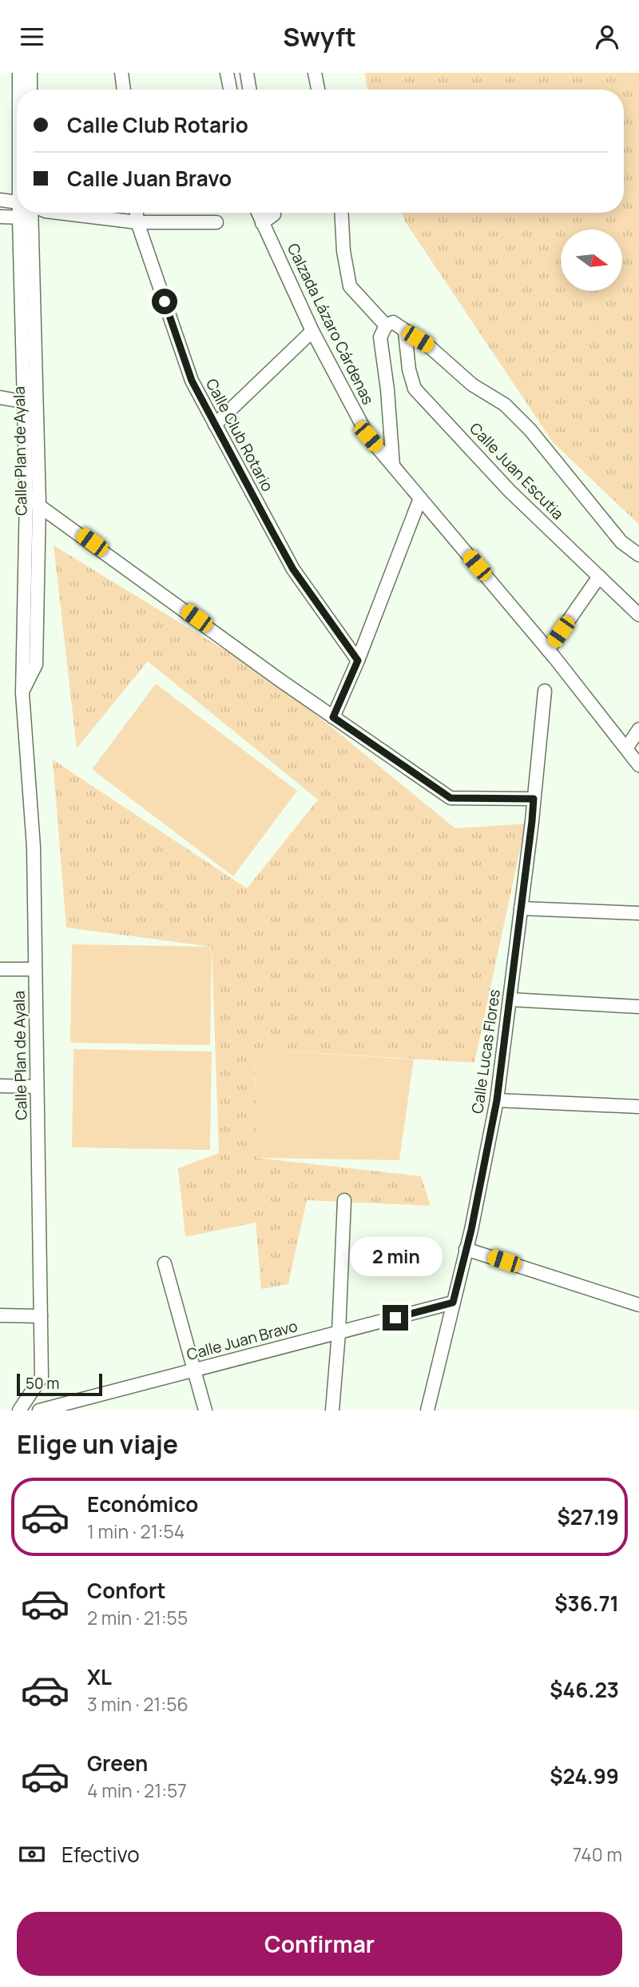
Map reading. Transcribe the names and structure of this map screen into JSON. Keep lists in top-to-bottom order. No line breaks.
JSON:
{"streets":{"street":["Calzada Lázaro Cárdenas","Calle Club Rotario","Calle Plan de Ayala","Calle Juan Escutia","Calle Lucas Flores","Calle Juan Bravo"]},"crossings":[["Calle Lucas Flores","Calle Juan Bravo"]],"scale_bar":"50 m","north":"right","page":{"header":"Swyft","banner":["Calle Club Rotario","Calle Juan Bravo"],"bubble":"2 min","scale":"50 m","heading":"Elige un viaje","list":[{"name":"Económico","note":"1 min · 21:54","value":"$27.19"},{"name":"Confort","note":"2 min · 21:55","value":"$36.71"},{"name":"XL","note":"3 min · 21:56","value":"$46.23"},{"name":"Green","note":"4 min · 21:57","value":"$24.99"}],"pay":["Efectivo","740 m"],"buttons":"Confirmar"}}
